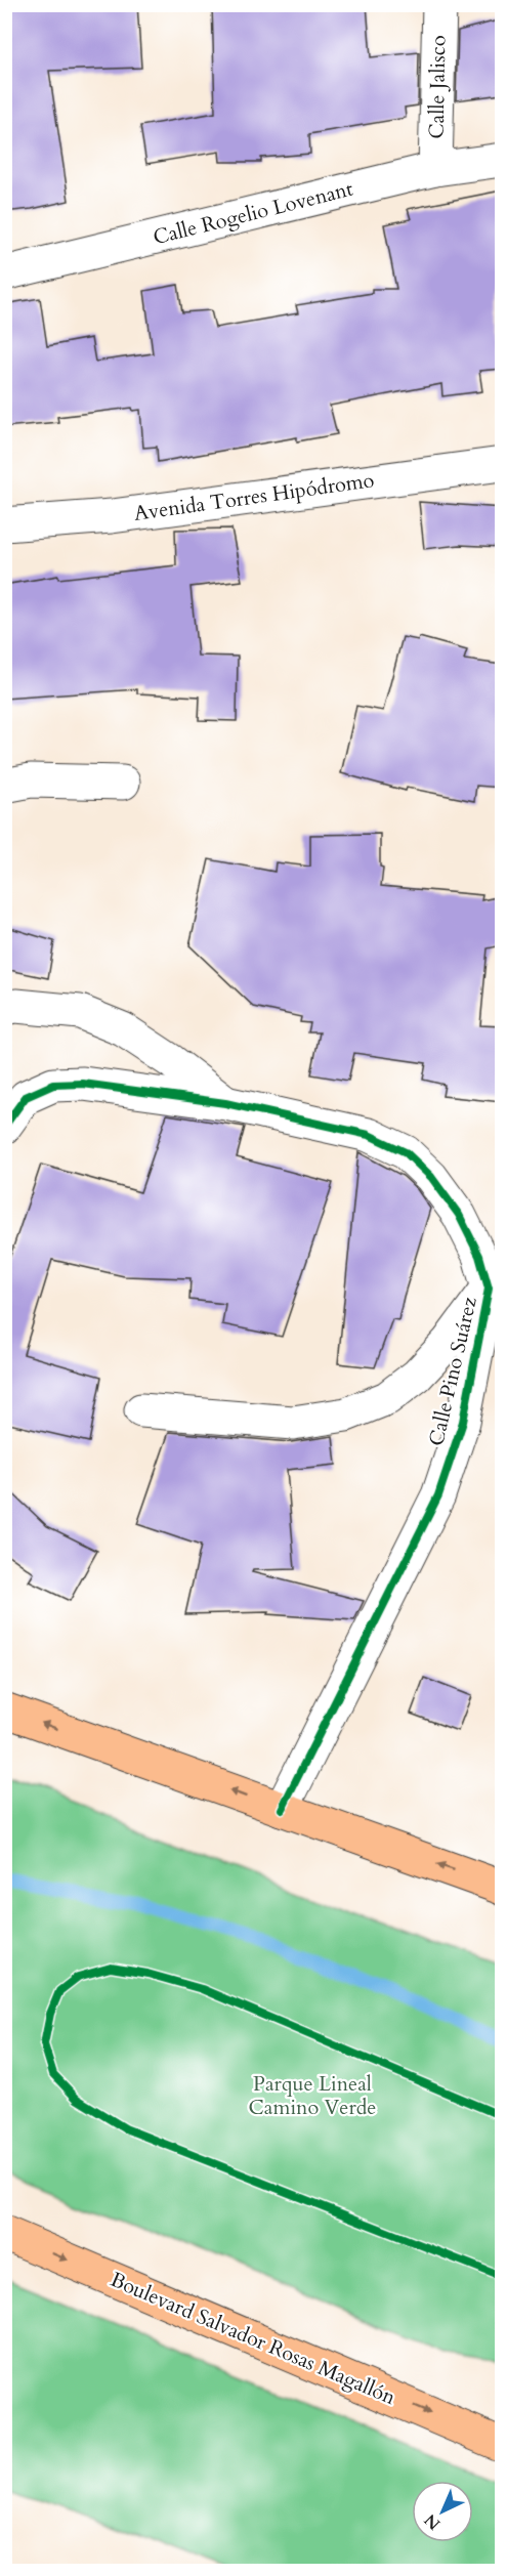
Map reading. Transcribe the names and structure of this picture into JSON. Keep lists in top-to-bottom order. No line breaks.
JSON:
{"streets":{"highway":["Boulevard Salvador Rosas Magallón"],"street":["Calle Jalisco","Calle Rogelio Lovenant","Avenida Torres Hipódromo","Calle Pino Suárez"]},"crossings":[["Calle Jalisco","Calle Rogelio Lovenant"]],"one_way":["Boulevard Salvador Rosas Magallón"],"parks":["Parque Lineal Camino Verde"],"north":"bottom left"}
